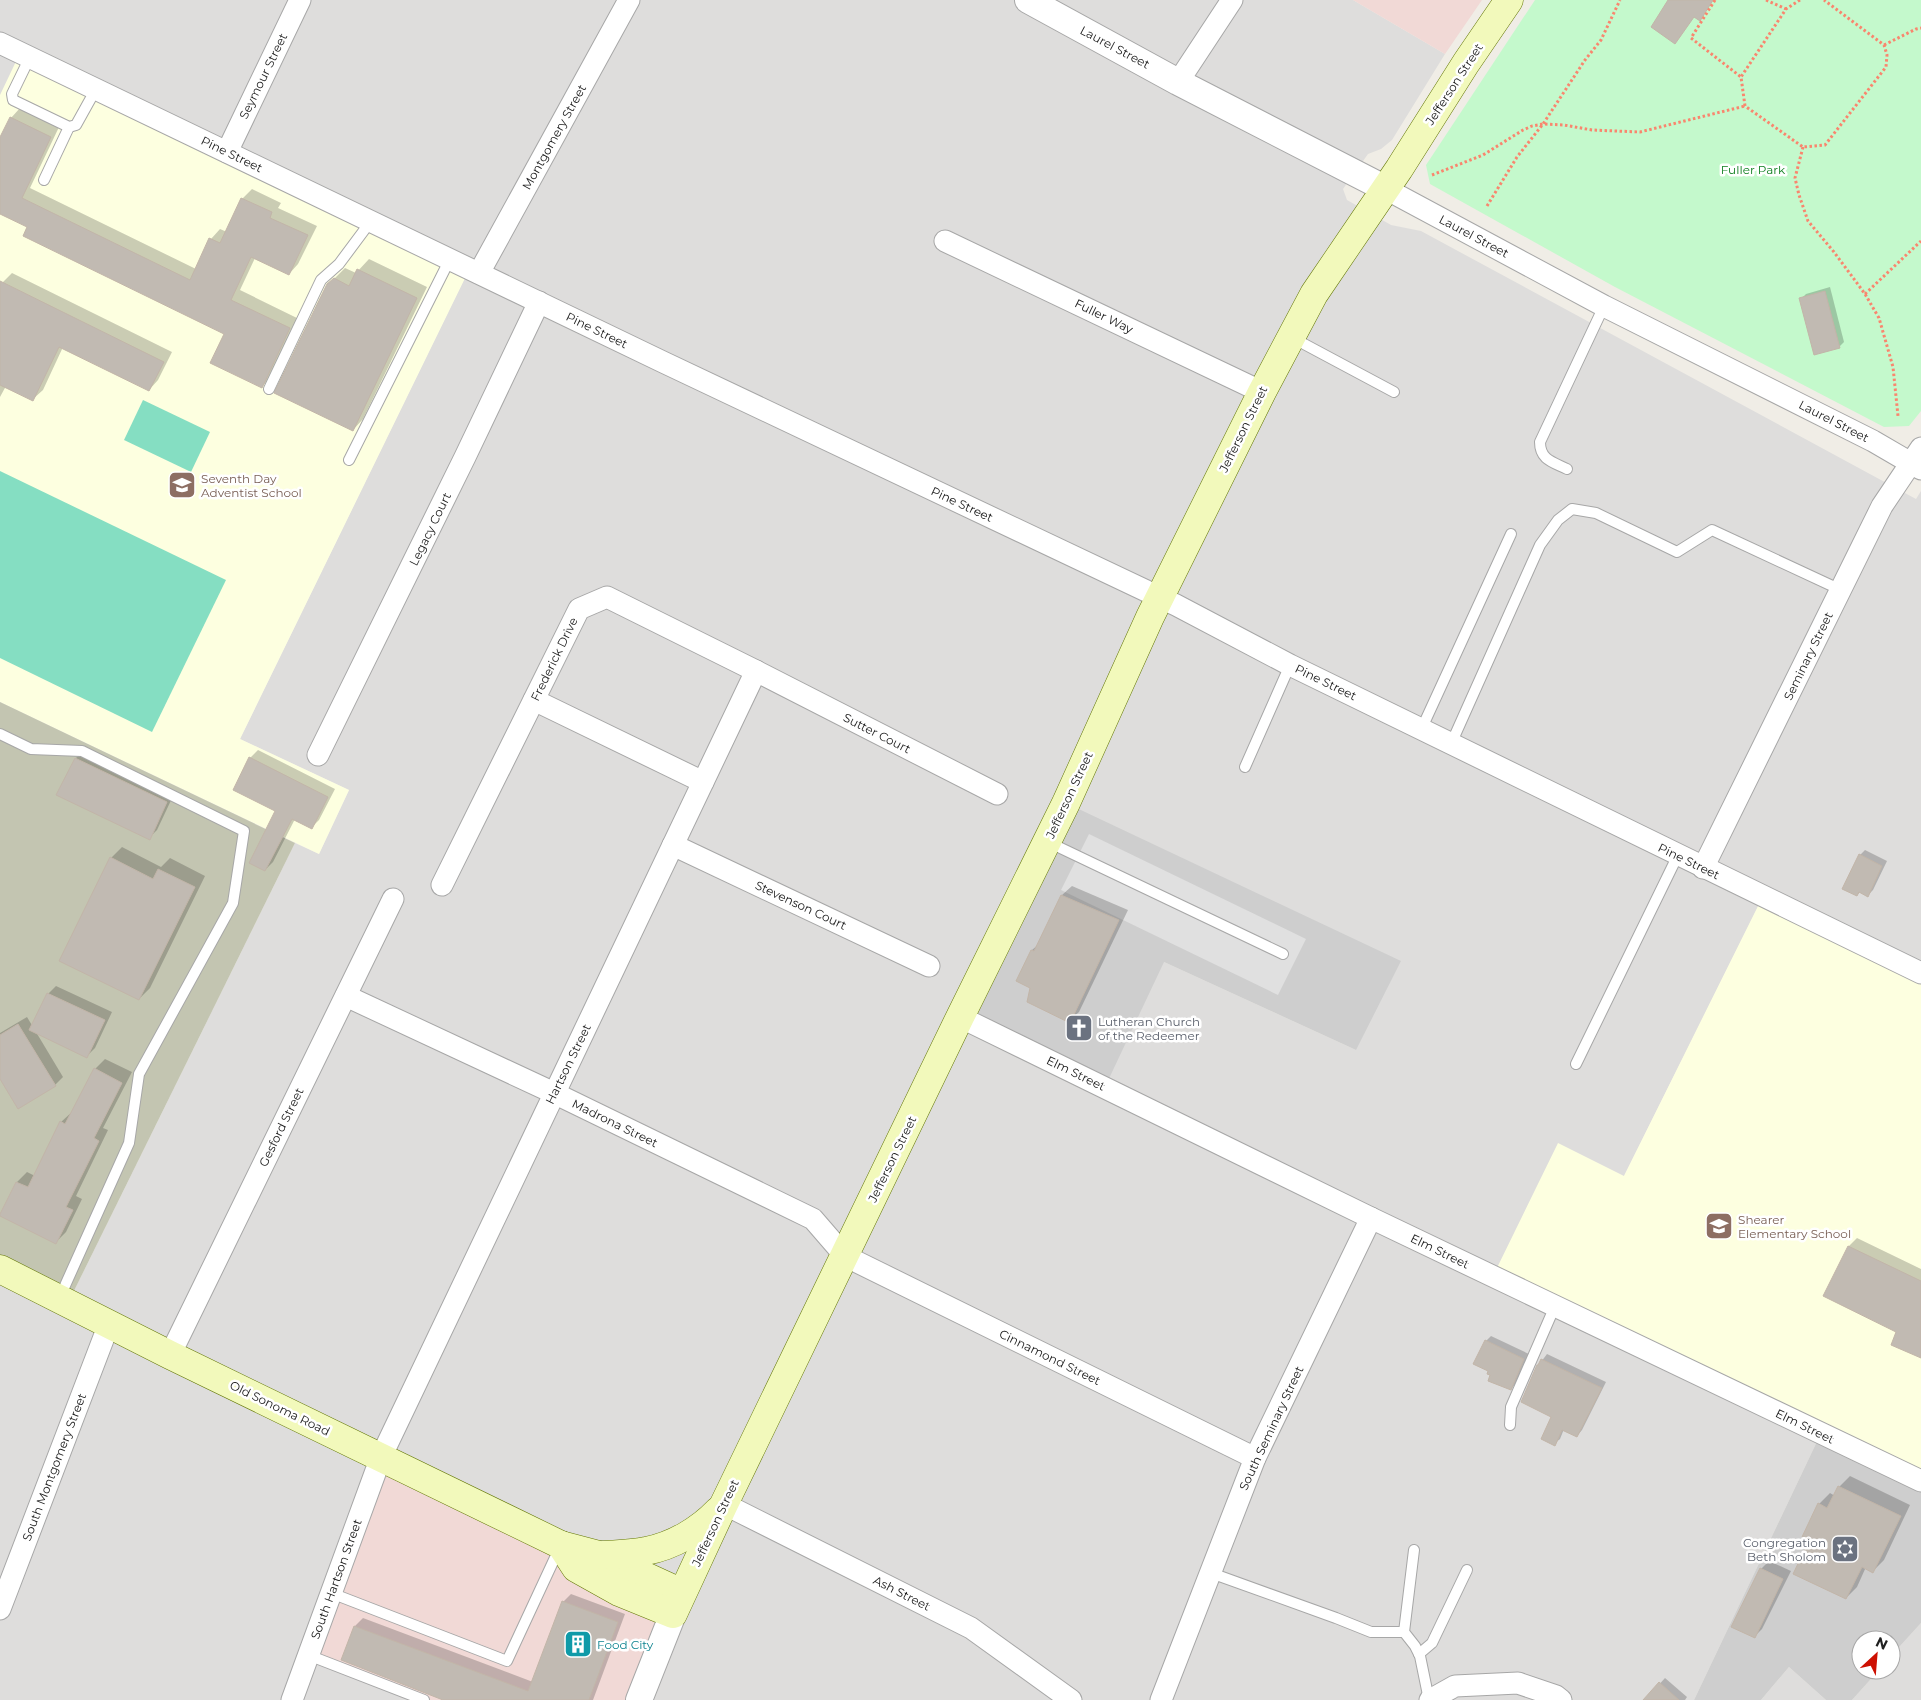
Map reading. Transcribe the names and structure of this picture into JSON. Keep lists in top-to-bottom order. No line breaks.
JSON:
{"streets":{"main road":["Jefferson Street","Old Sonoma Road"],"street":["Laurel Street","Seymour Street","Montgomery Street","Pine Street","Fuller Way","Legacy Court","Seminary Street","Frederick Drive","Sutter Court","Stevenson Court","Hartson Street","Elm Street","Madrona Street","Gesford Street","Cinnamond Street","South Seminary Street","South Montgomery Street","South Hartson Street","Ash Street"]},"crossings":[["Laurel Street","Jefferson Street"],["Laurel Street","Seminary Street"],["Seymour Street","Pine Street"],["Jefferson Street","Pine Street"],["Jefferson Street","Fuller Way"],["Jefferson Street","Elm Street"],["Jefferson Street","Madrona Street"],["Jefferson Street","Cinnamond Street"],["Jefferson Street","Old Sonoma Road"],["Jefferson Street","Ash Street"],["Montgomery Street","Pine Street"],["Pine Street","Legacy Court"],["Pine Street","Seminary Street"],["Frederick Drive","Sutter Court"],["Frederick Drive","Hartson Street"],["Sutter Court","Hartson Street"],["Stevenson Court","Hartson Street"],["Hartson Street","Madrona Street"],["Hartson Street","Old Sonoma Road"],["Hartson Street","South Hartson Street"],["Elm Street","South Seminary Street"],["Madrona Street","Gesford Street"],["Madrona Street","Cinnamond Street"],["Gesford Street","Old Sonoma Road"],["Cinnamond Street","South Seminary Street"],["Old Sonoma Road","South Montgomery Street"],["Old Sonoma Road","South Hartson Street"]],"parks":["Fuller Park"],"places":{"school or university":["Seventh Day Adventist School","Shearer Elementary School"],"church":["Lutheran Church of the Redeemer"],"synagogue":["Congregation Beth Sholom"],"building":["Food City"]},"north":"top right"}
